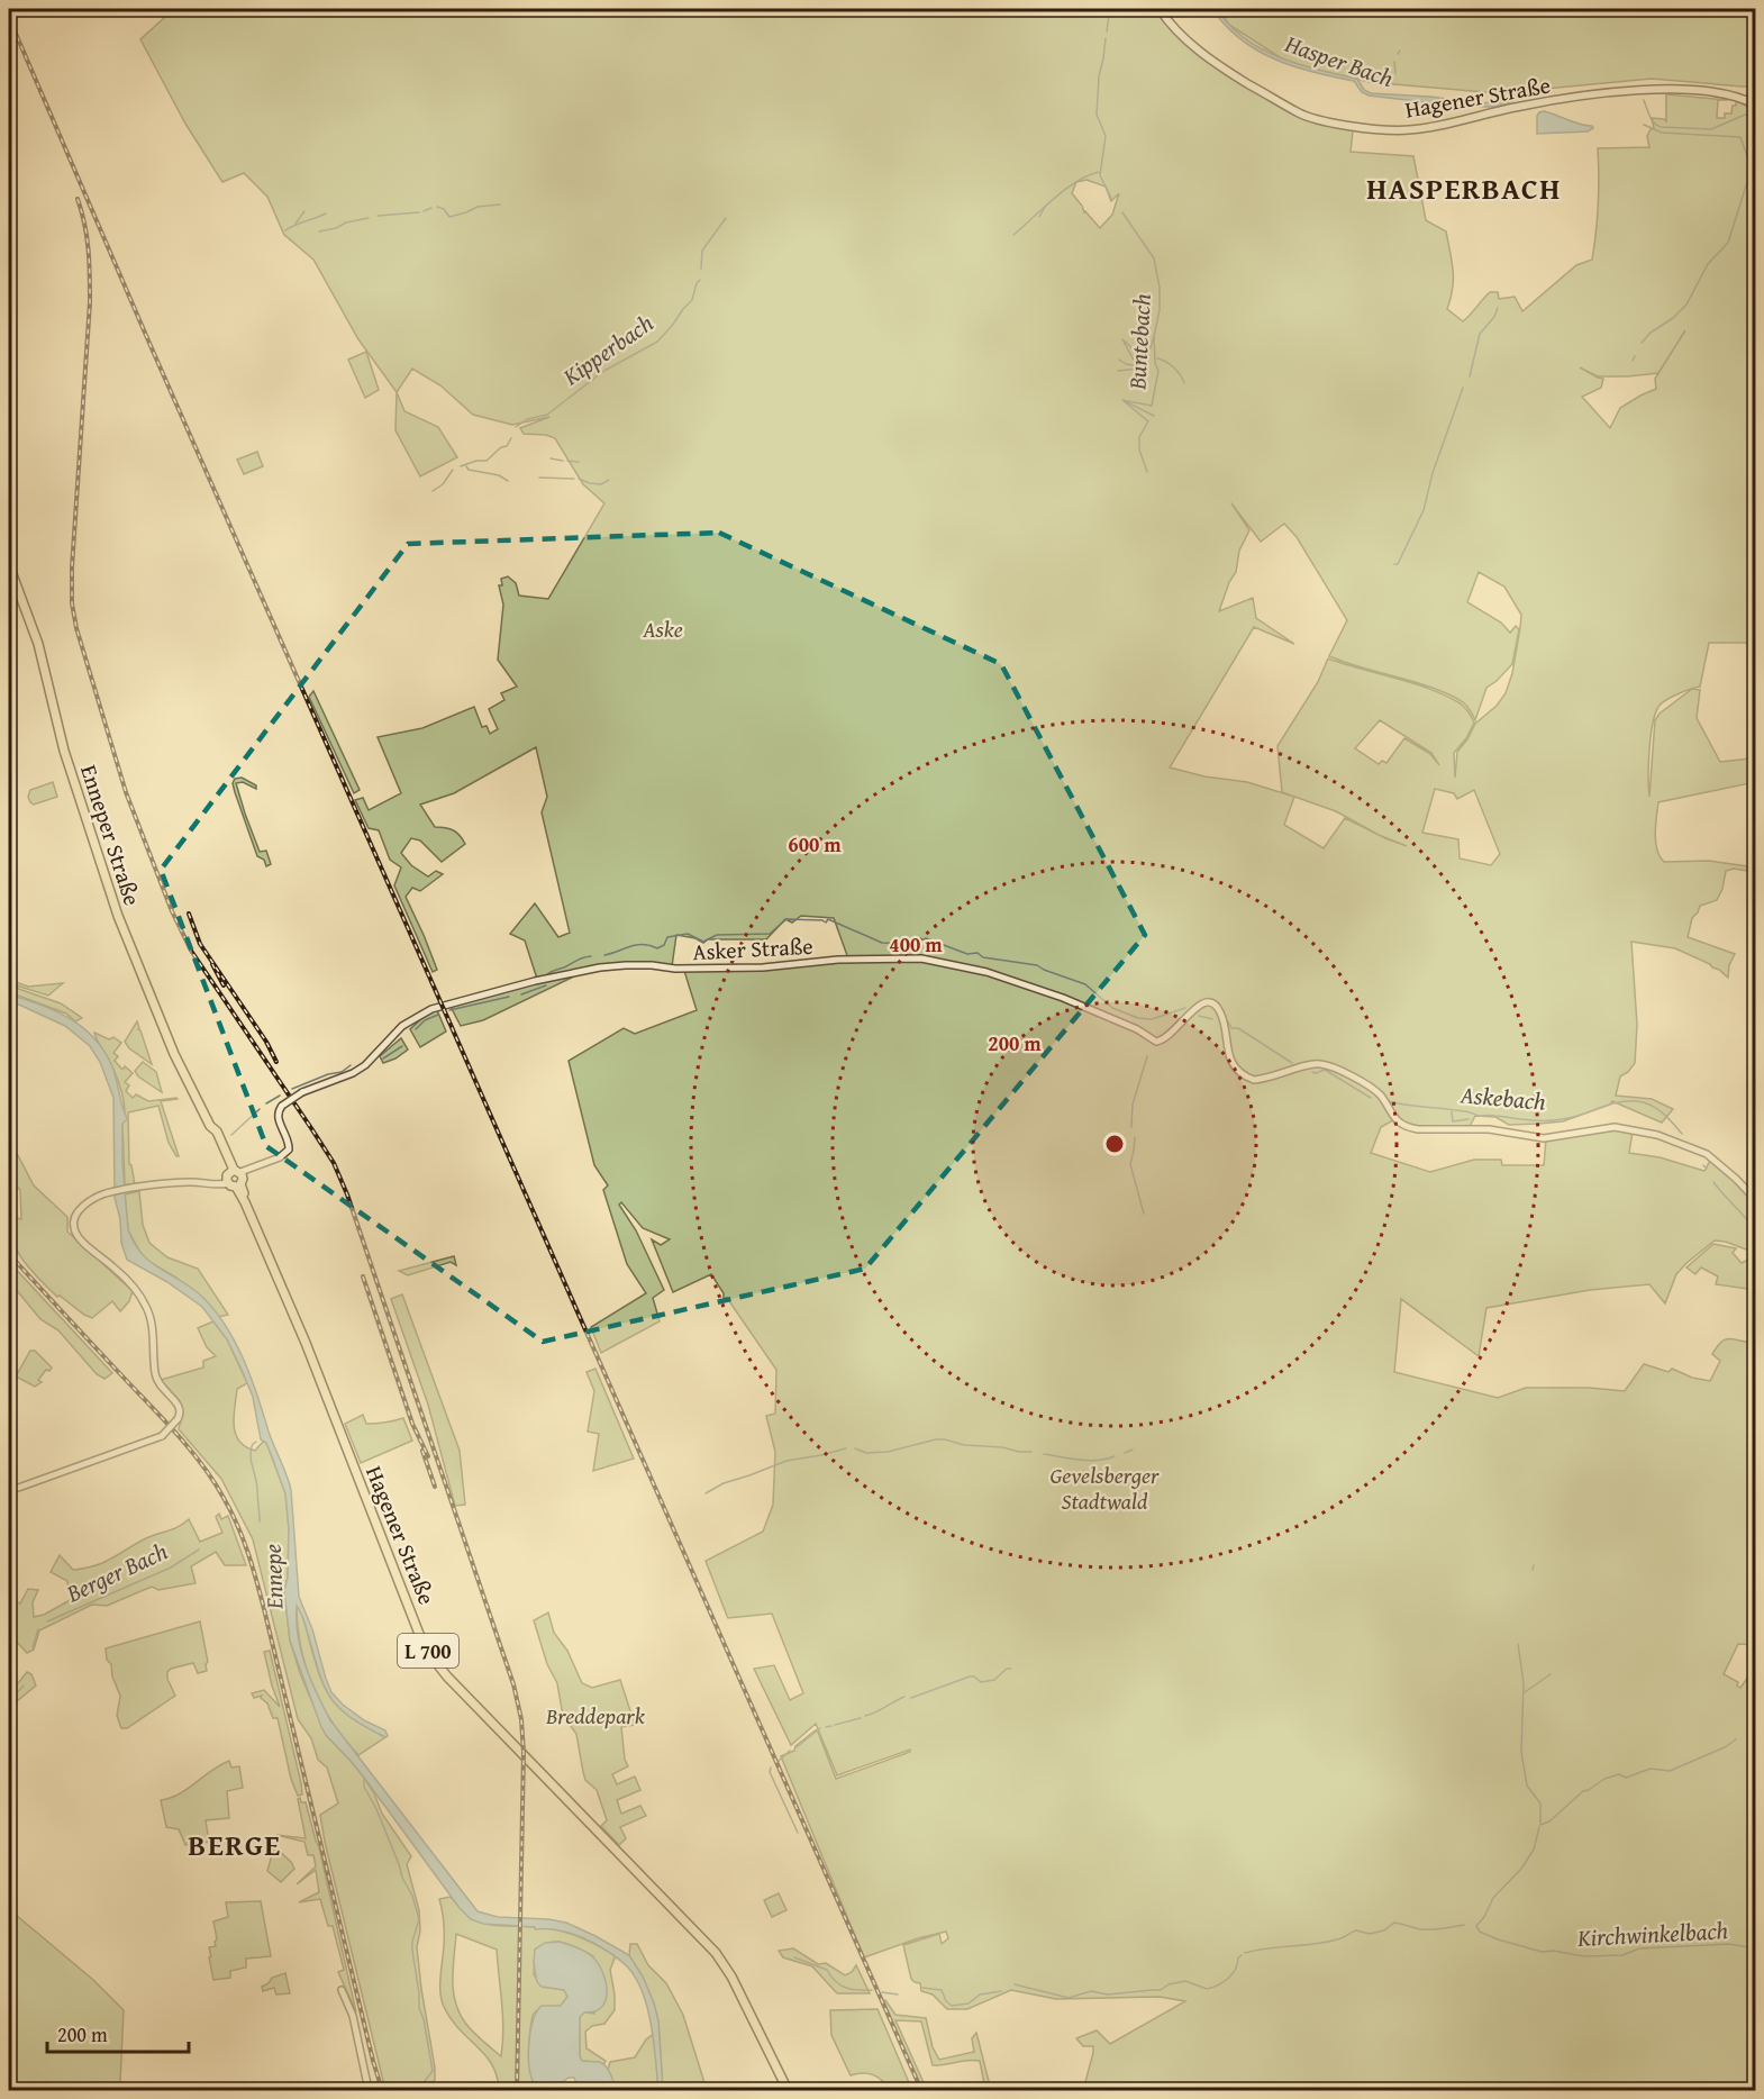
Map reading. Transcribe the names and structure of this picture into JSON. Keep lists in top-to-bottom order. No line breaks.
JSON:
{"streets":{"main road":["Hagener Straße","Enneper Straße","L 700"],"street":["Asker Straße"]},"crossings":[["Hagener Straße","Enneper Straße"],["Hagener Straße","Asker Straße"]],"districts":["HASPERBACH","BERGE"],"water":["Hasper Bach","Buntebach","Kipperbach","Askebach","Berger Bach","Ennepe","Kirchwinkelbach"],"parks":["Aske","Gevelsberger Stadtwald","Breddepark"],"scale_bar":"200 m","rings":["600 m","400 m","200 m"]}
